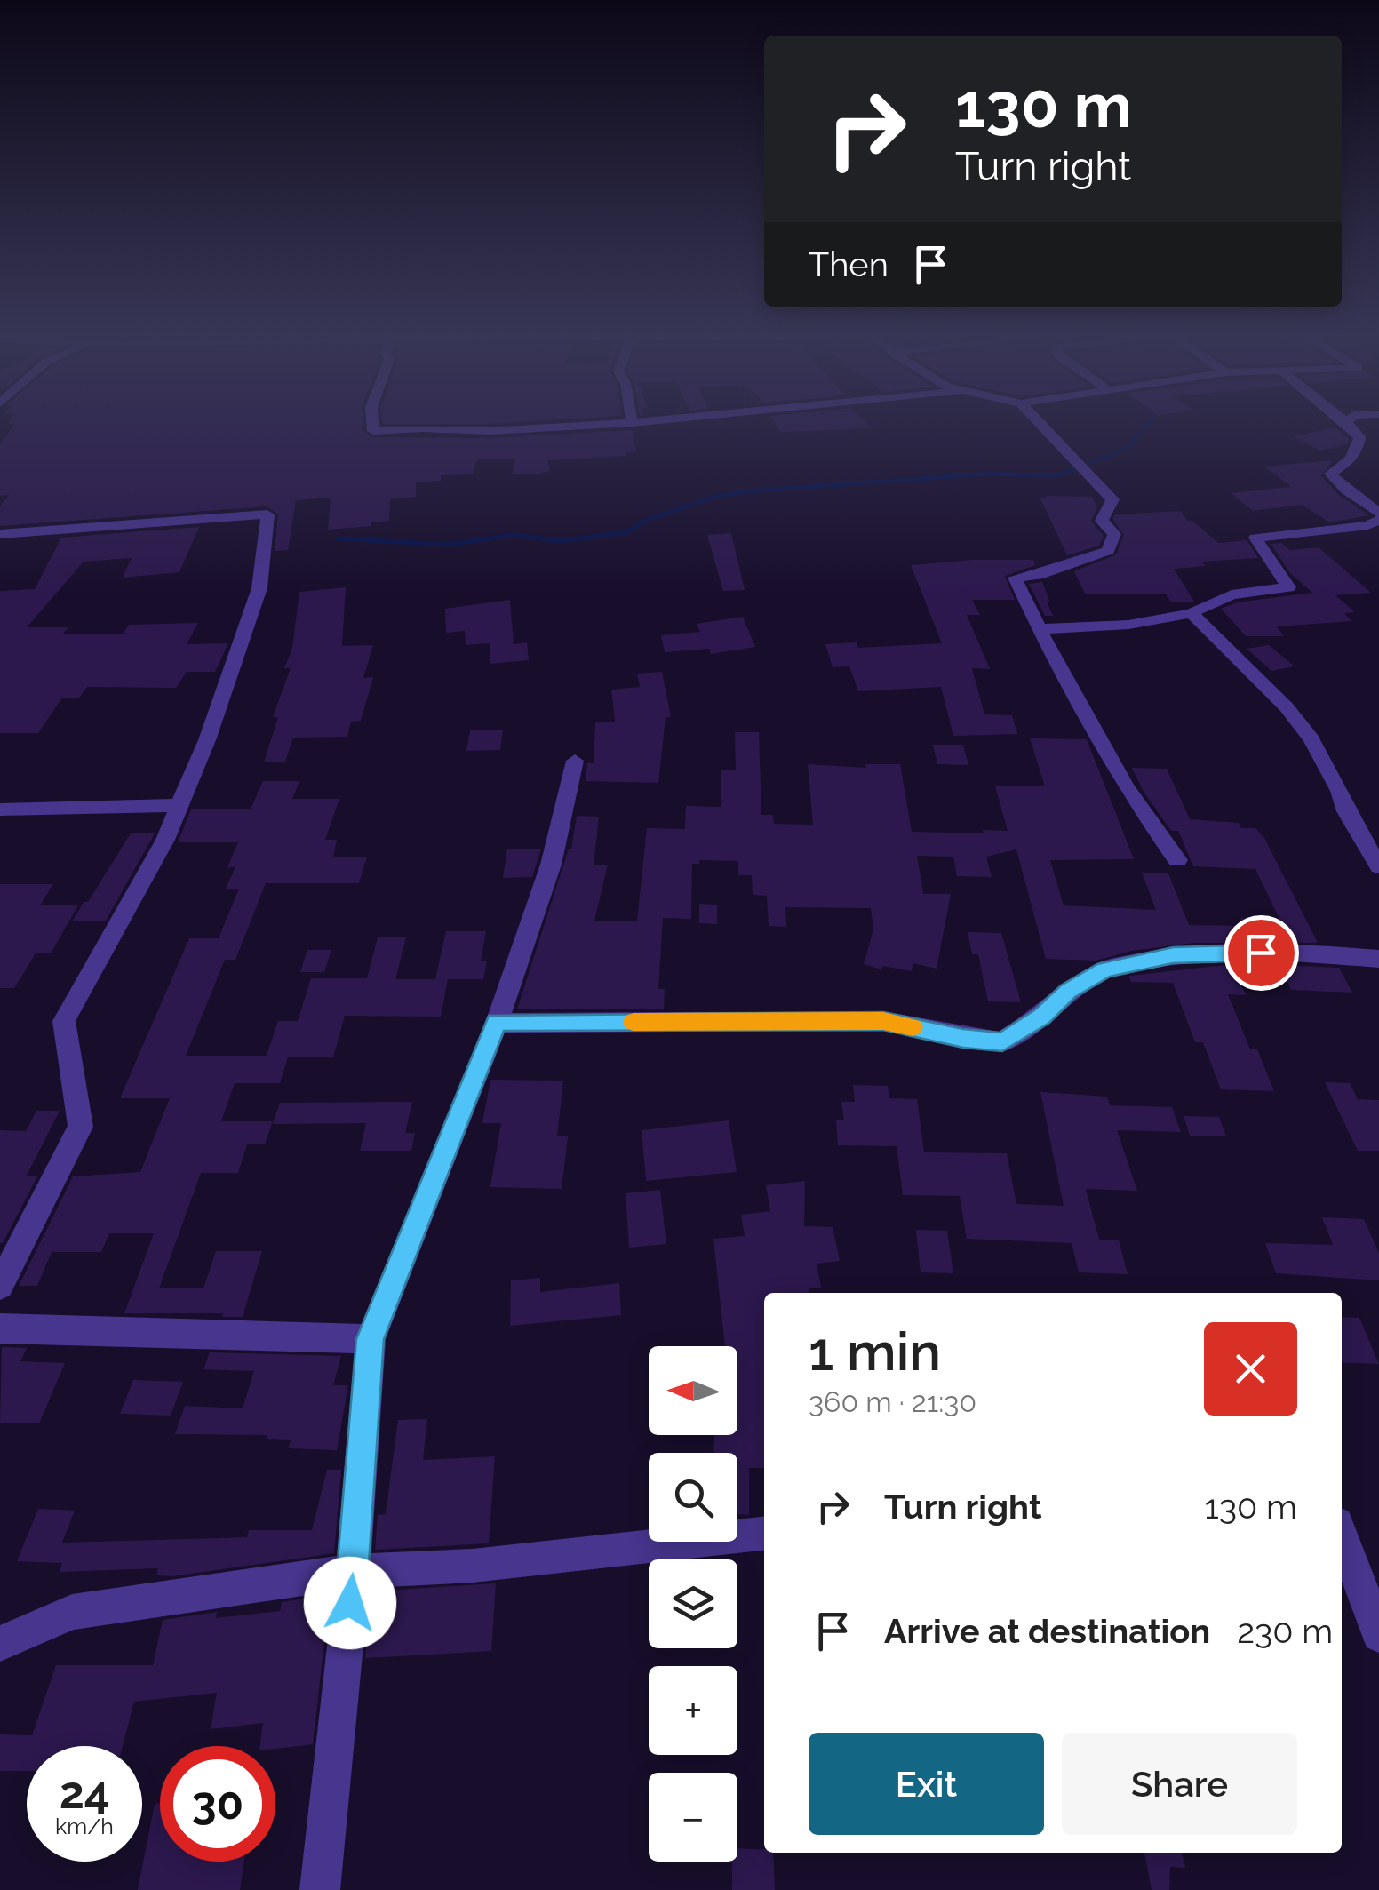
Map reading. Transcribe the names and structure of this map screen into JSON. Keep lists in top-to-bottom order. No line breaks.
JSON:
{"north":"left","page":{"turn":["130 m","Turn right"],"then":"Then","heading":["1 min","360 m · 21:30"],"map_buttons":["+","−"],"list":[{"name":"Turn right","value":"130 m"},{"name":"Arrive at destination","value":"230 m"}],"buttons":["Exit","Share"],"speed":"24 km/h","limit":"30"}}
